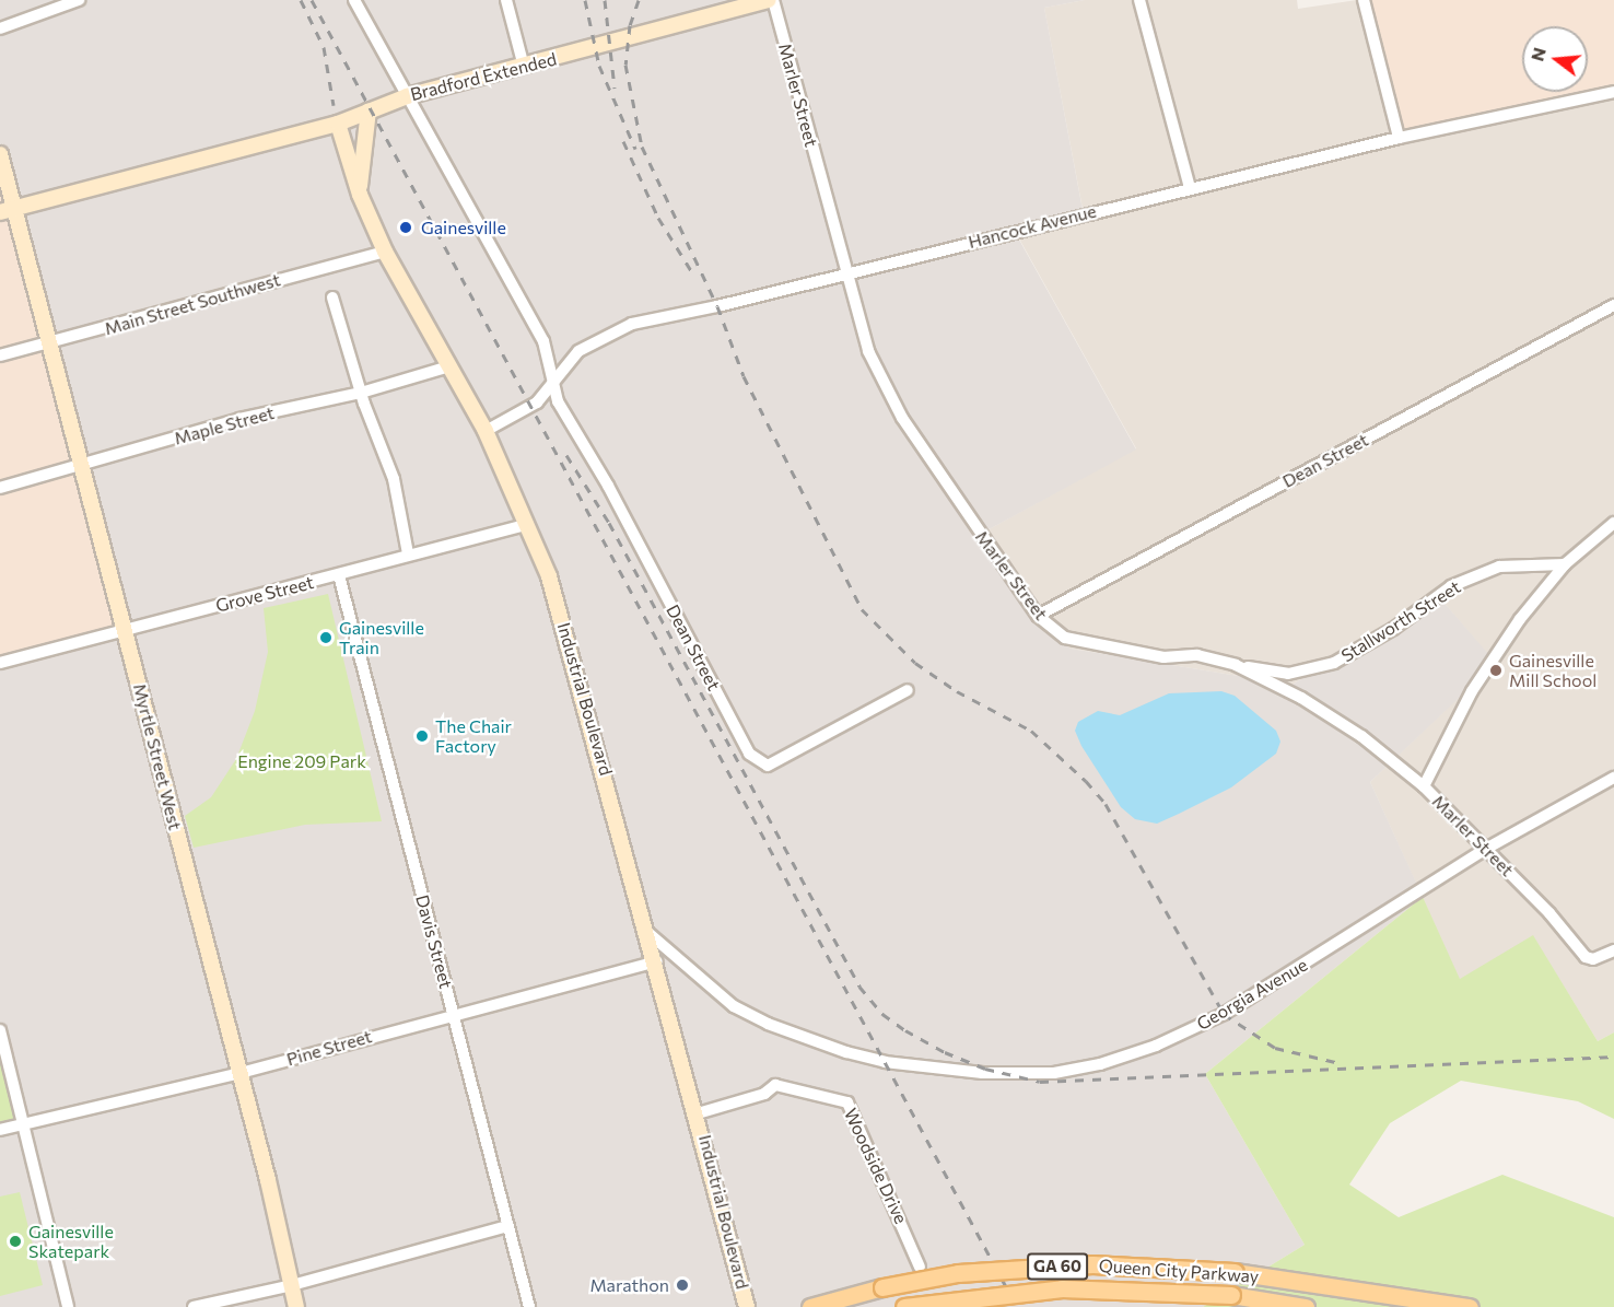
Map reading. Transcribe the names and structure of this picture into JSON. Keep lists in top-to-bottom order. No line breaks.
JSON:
{"streets":{"main road":["GA 60","Queen City Parkway"],"street":["Bradford Extended","Marler Street","Hancock Avenue","Main Street Southwest","Maple Street","Dean Street","Grove Street","Stallworth Street","Industrial Boulevard","Myrtle Street West","Davis Street","Georgia Avenue","Pine Street","Woodside Drive"]},"crossings":[["Bradford Extended","Marler Street"],["Bradford Extended","Industrial Boulevard"],["Bradford Extended","Myrtle Street West"],["Marler Street","Hancock Avenue"],["Marler Street","Dean Street"],["Marler Street","Stallworth Street"],["Marler Street","Georgia Avenue"],["Hancock Avenue","Dean Street"],["Hancock Avenue","Industrial Boulevard"],["Main Street Southwest","Industrial Boulevard"],["Main Street Southwest","Myrtle Street West"],["Maple Street","Industrial Boulevard"],["Maple Street","Myrtle Street West"],["Grove Street","Industrial Boulevard"],["Grove Street","Myrtle Street West"],["Grove Street","Davis Street"],["Industrial Boulevard","Georgia Avenue"],["Industrial Boulevard","Pine Street"],["Industrial Boulevard","Woodside Drive"],["Myrtle Street West","Pine Street"],["Davis Street","Pine Street"]],"parks":["Engine 209 Park"],"places":["Gainesville","Gainesville Train","Gainesville Mill School","The Chair Factory","Gainesville Skatepark","Marathon"],"north":"left"}
